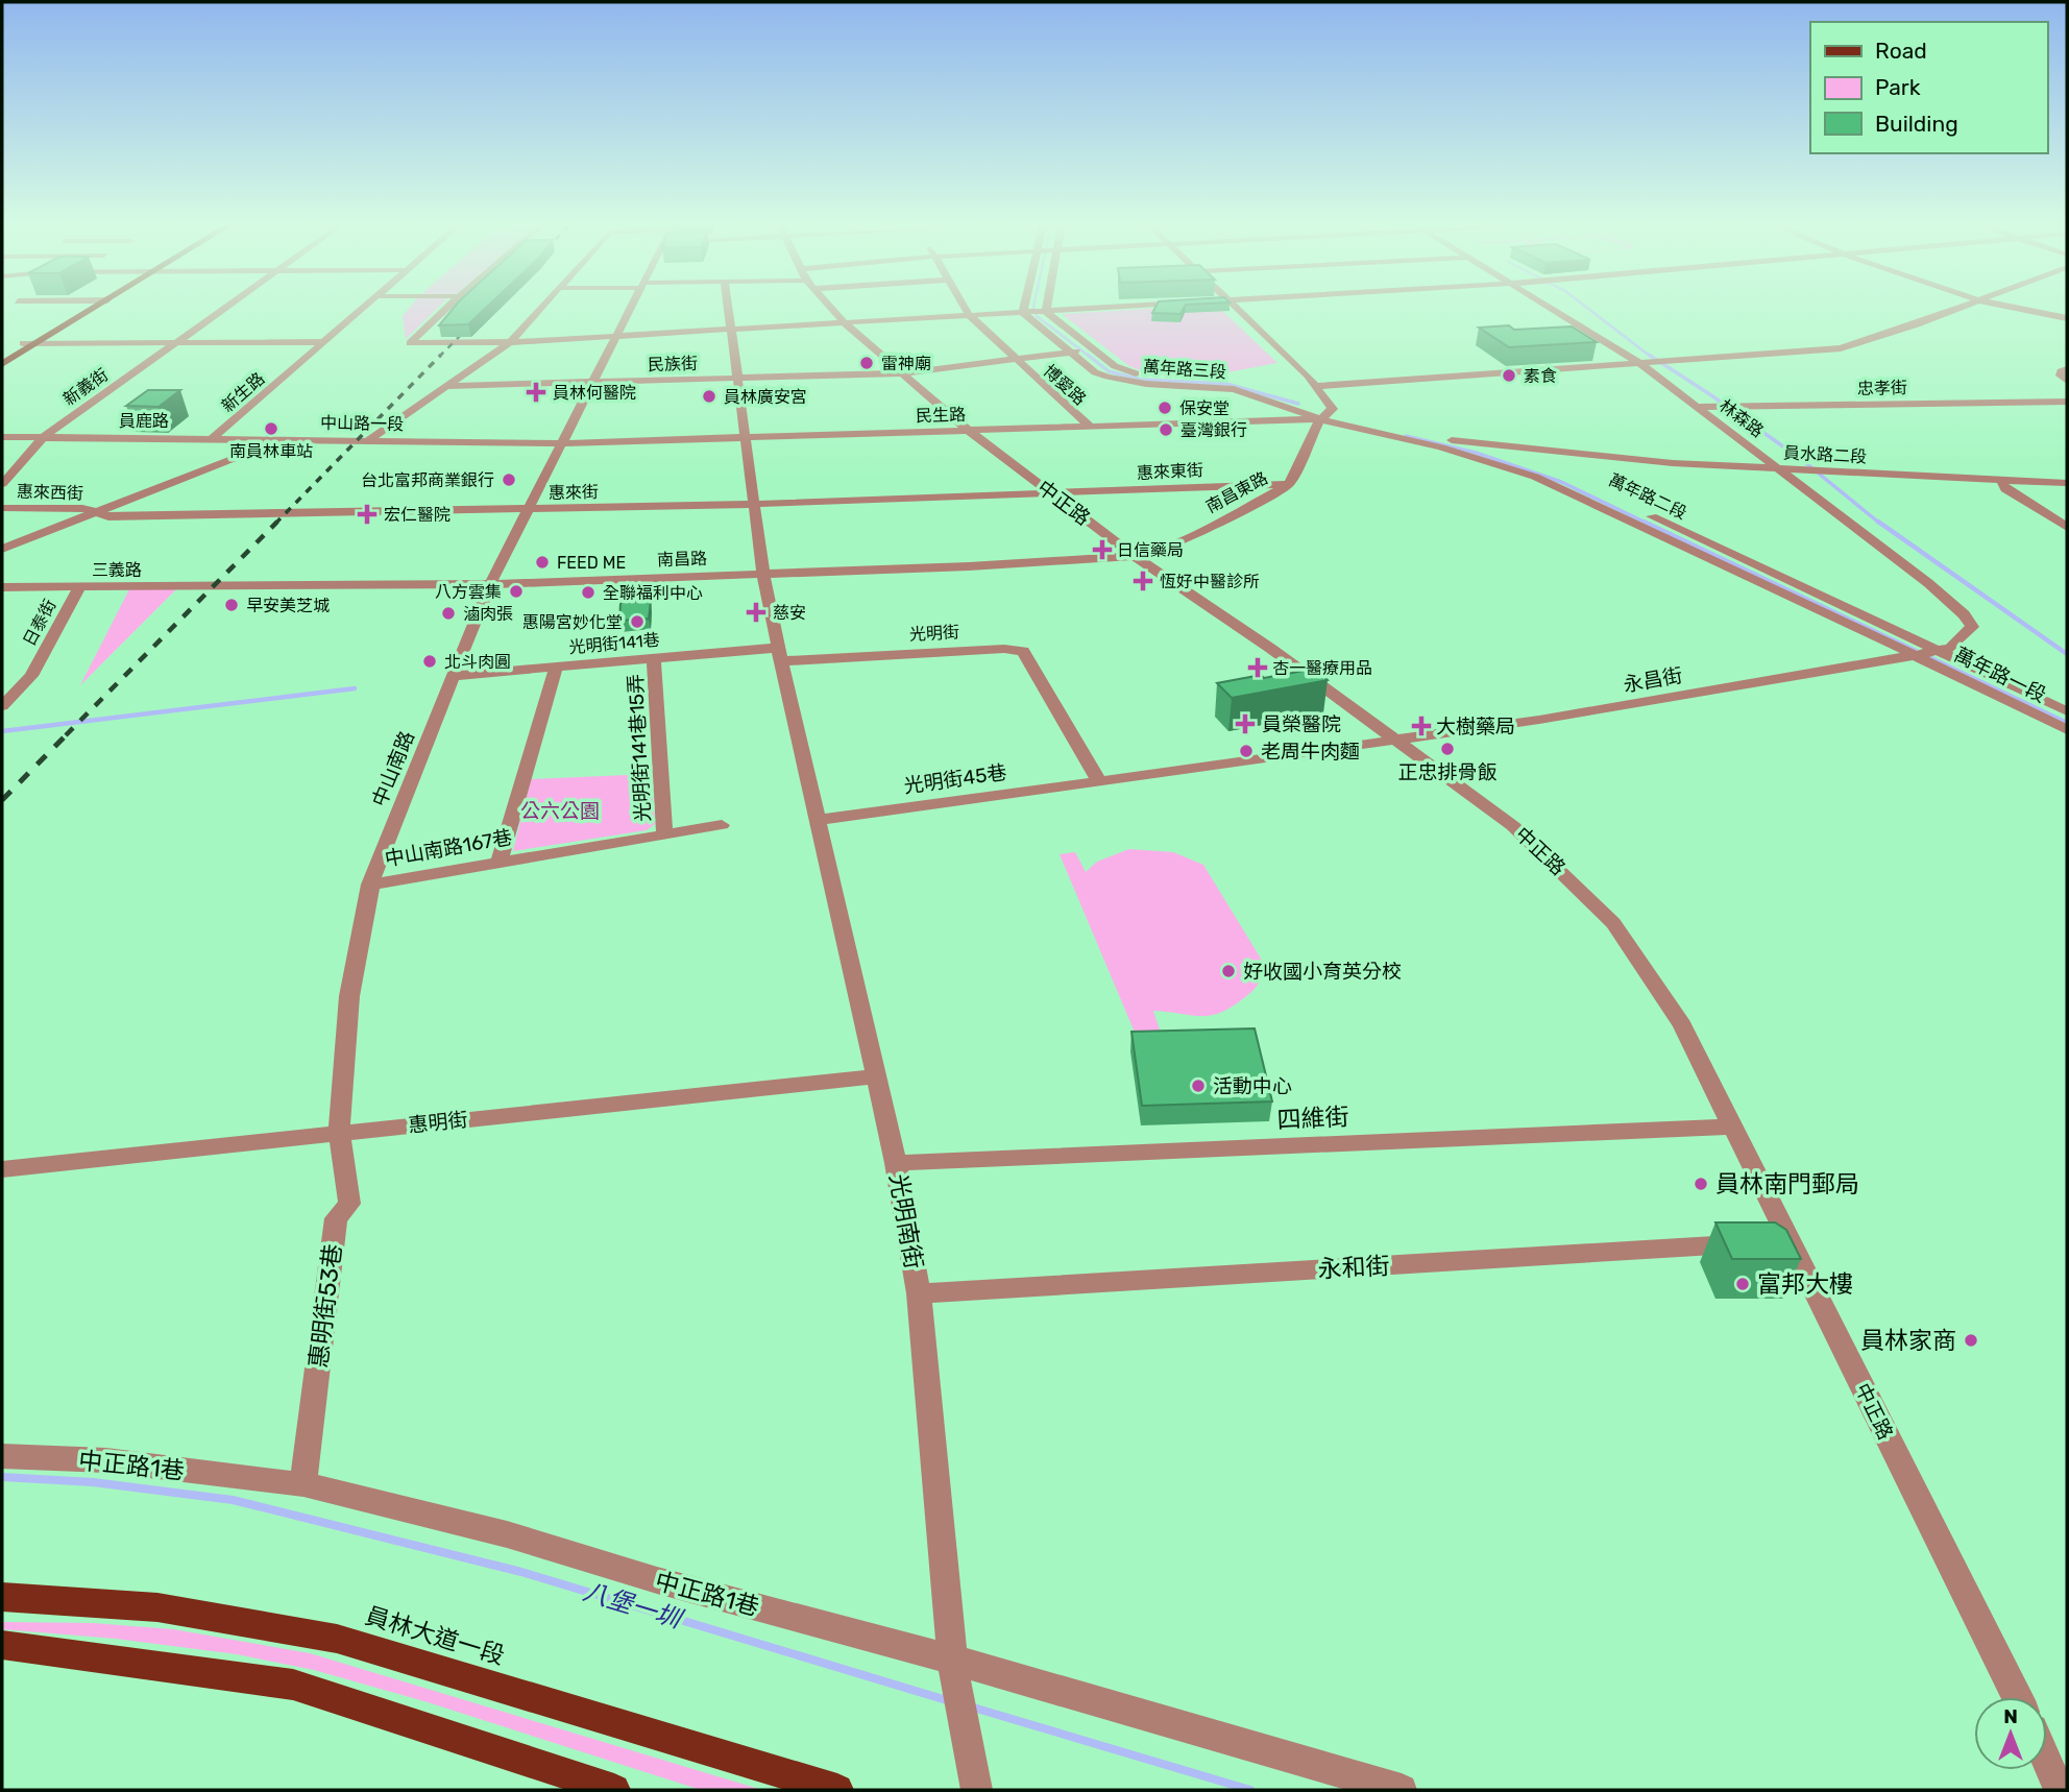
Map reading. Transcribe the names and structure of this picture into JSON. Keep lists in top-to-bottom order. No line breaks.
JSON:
{"streets":{"main road":["員林大道一段"],"street":["民族街","萬年路三段","博愛路","新義街","忠孝街","新生路","民生路","林森路","員鹿路","中山路一段","員水路二段","惠來東街","惠來西街","惠來街","南昌東路","萬年路二段","中正路","南昌路","三義路","日泰街","光明街","光明街141巷","萬年路一段","永昌街","光明街141巷15弄","中山南路","光明街45巷","中山南路167巷","四維街","惠明街","光明南街","永和街","惠明街53巷","中正路1巷"]},"crossings":[["民族街","萬年路三段"],["民族街","博愛路"],["民族街","中正路"],["萬年路三段","民生路"],["萬年路三段","南昌東路"],["萬年路三段","萬年路二段"],["博愛路","民生路"],["新義街","員鹿路"],["忠孝街","林森路"],["新生路","員鹿路"],["民生路","中山路一段"],["民生路","南昌東路"],["民生路","萬年路二段"],["民生路","中正路"],["民生路","中山南路"],["林森路","員水路二段"],["林森路","萬年路二段"],["林森路","萬年路一段"],["林森路","永昌街"],["員鹿路","中山路一段"],["中山路一段","惠來西街"],["中山路一段","惠來街"],["中山路一段","中山南路"],["員水路二段","萬年路二段"],["惠來東街","惠來街"],["惠來東街","南昌東路"],["惠來東街","中正路"],["惠來西街","惠來街"],["惠來街","中正路"],["惠來街","中山南路"],["南昌東路","萬年路二段"],["南昌東路","中正路"],["南昌東路","南昌路"],["萬年路二段","萬年路一段"],["萬年路二段","永昌街"],["中正路","南昌路"],["中正路","永昌街"],["中正路","四維街"],["中正路","永和街"],["南昌路","三義路"],["南昌路","中山南路"],["三義路","日泰街"],["光明街","光明街141巷"],["光明街","光明街45巷"],["光明街","光明南街"],["光明街141巷","光明街141巷15弄"],["光明街141巷","中山南路"],["光明街141巷","光明南街"],["萬年路一段","永昌街"],["光明街141巷15弄","中山南路167巷"],["中山南路","中山南路167巷"],["中山南路","惠明街"],["中山南路","惠明街53巷"],["光明街45巷","光明南街"],["四維街","光明南街"],["惠明街","光明南街"],["惠明街","惠明街53巷"],["光明南街","永和街"],["光明南街","中正路1巷"],["惠明街53巷","中正路1巷"]],"water":["八堡一圳"],"parks":["公六公園"],"places":{"other":["雷神廟","素食","員林廣安宮","保安堂","南員林車站","臺灣銀行","台北富邦商業銀行","FEED ME","八方雲集","全聯福利中心","早安美芝城","滷肉張","惠陽宮妙化堂","北斗肉圓","正忠排骨飯","老周牛肉麵","好收國小育英分校","活動中心","員林南門郵局","富邦大樓","員林家商"],"health":["員林何醫院","宏仁醫院","日信藥局","恆好中醫診所","慈安","杏一醫療用品","員榮醫院","大樹藥局"]},"legend":["Road","Park","Building"],"north":"top"}
